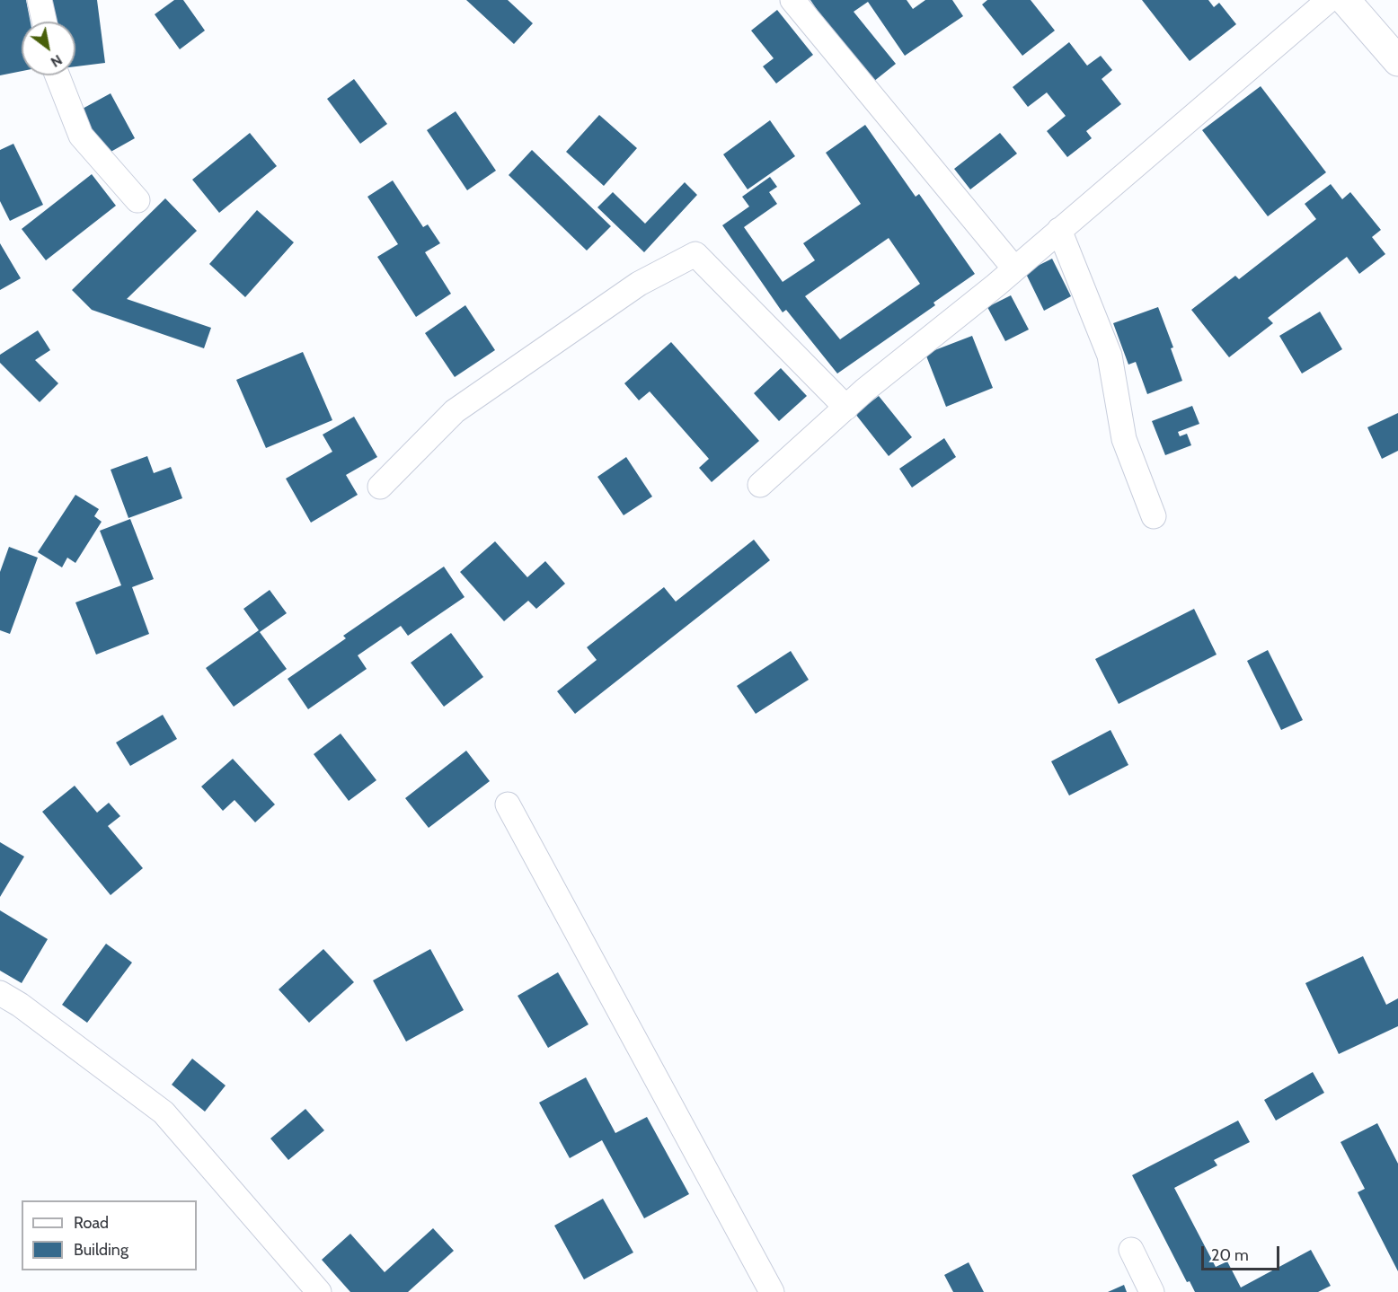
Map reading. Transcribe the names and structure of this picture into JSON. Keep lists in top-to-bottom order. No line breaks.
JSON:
{"legend":["Road","Building"],"scale_bar":"20 m","north":"bottom right"}
